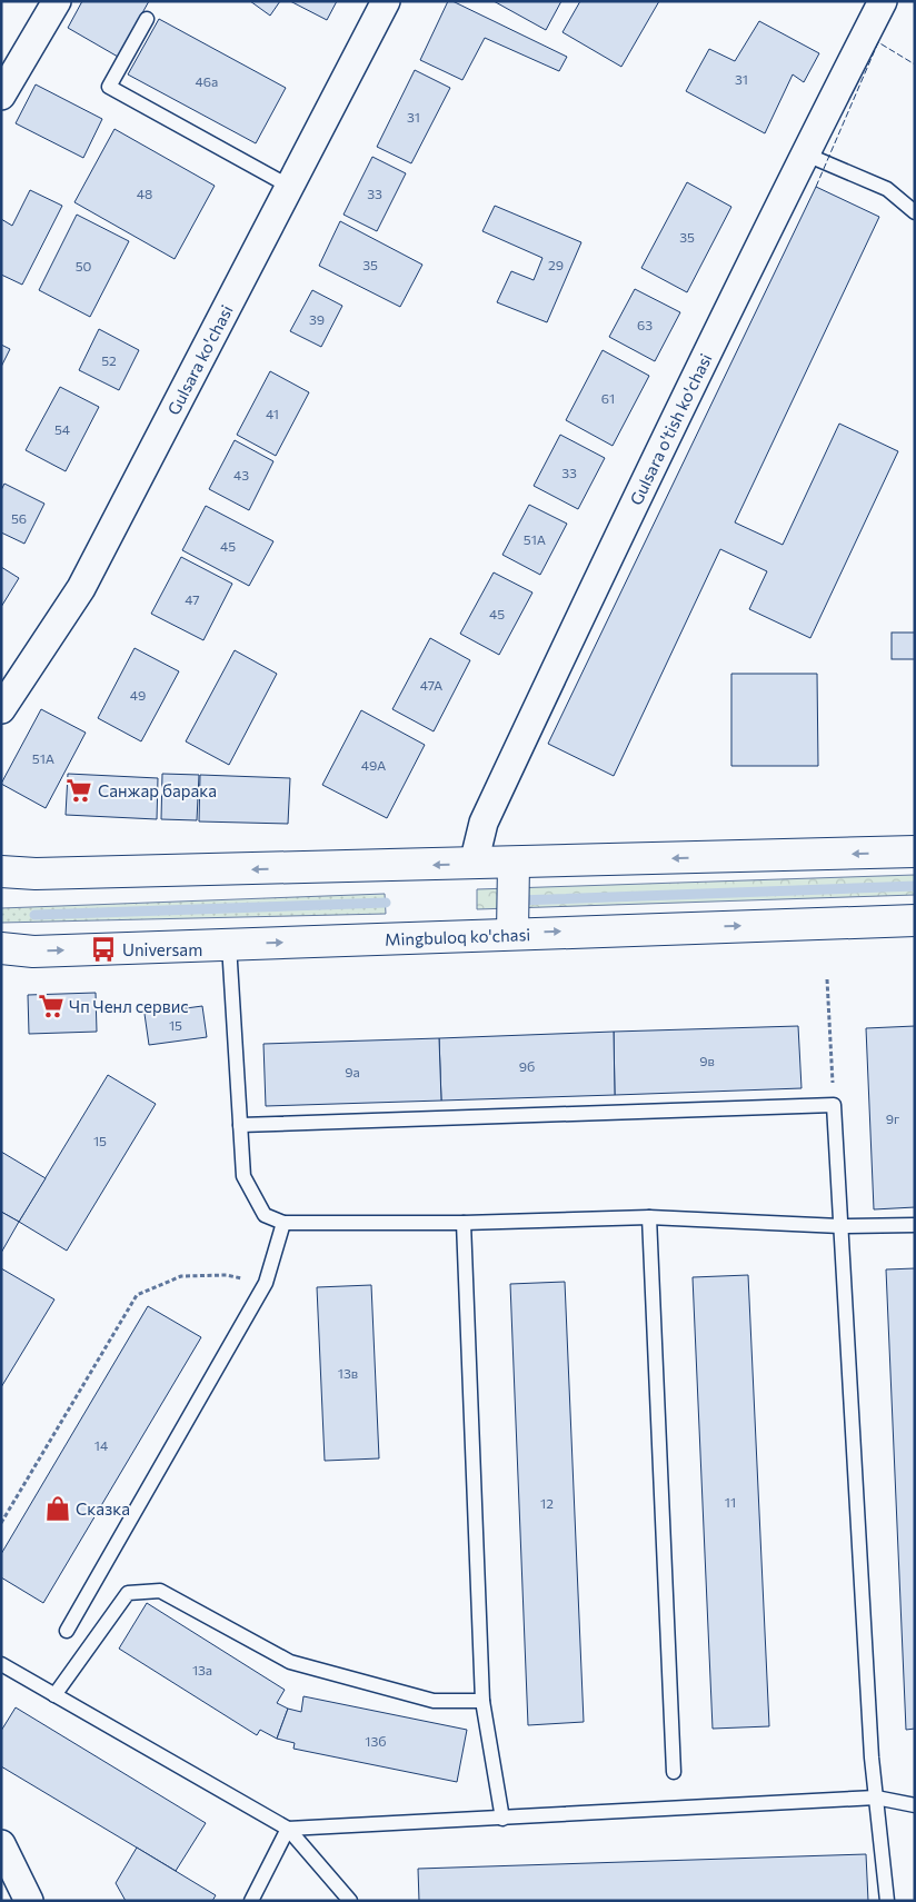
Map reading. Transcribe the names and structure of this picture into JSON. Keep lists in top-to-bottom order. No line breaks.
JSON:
{"streets":{"main road":["Mingbuloq ko'chasi"],"street":["Gulsara ko'chasi","Gulsara o'tish ko'chasi"]},"places":{"supermarket":["Санжар барака","Чп Ченл сервис"],"bus stop":["Universam"],"shop":["Сказка"]},"house_numbers":["31","46a","31","48","33","35","35","29","50","39","63","52","61","41","54","33","43","56","51A","45","47","45","47A","49","51A","49A","15","9в","9б","9а","9г","15","13в","14","11","12","13а","13б"]}
